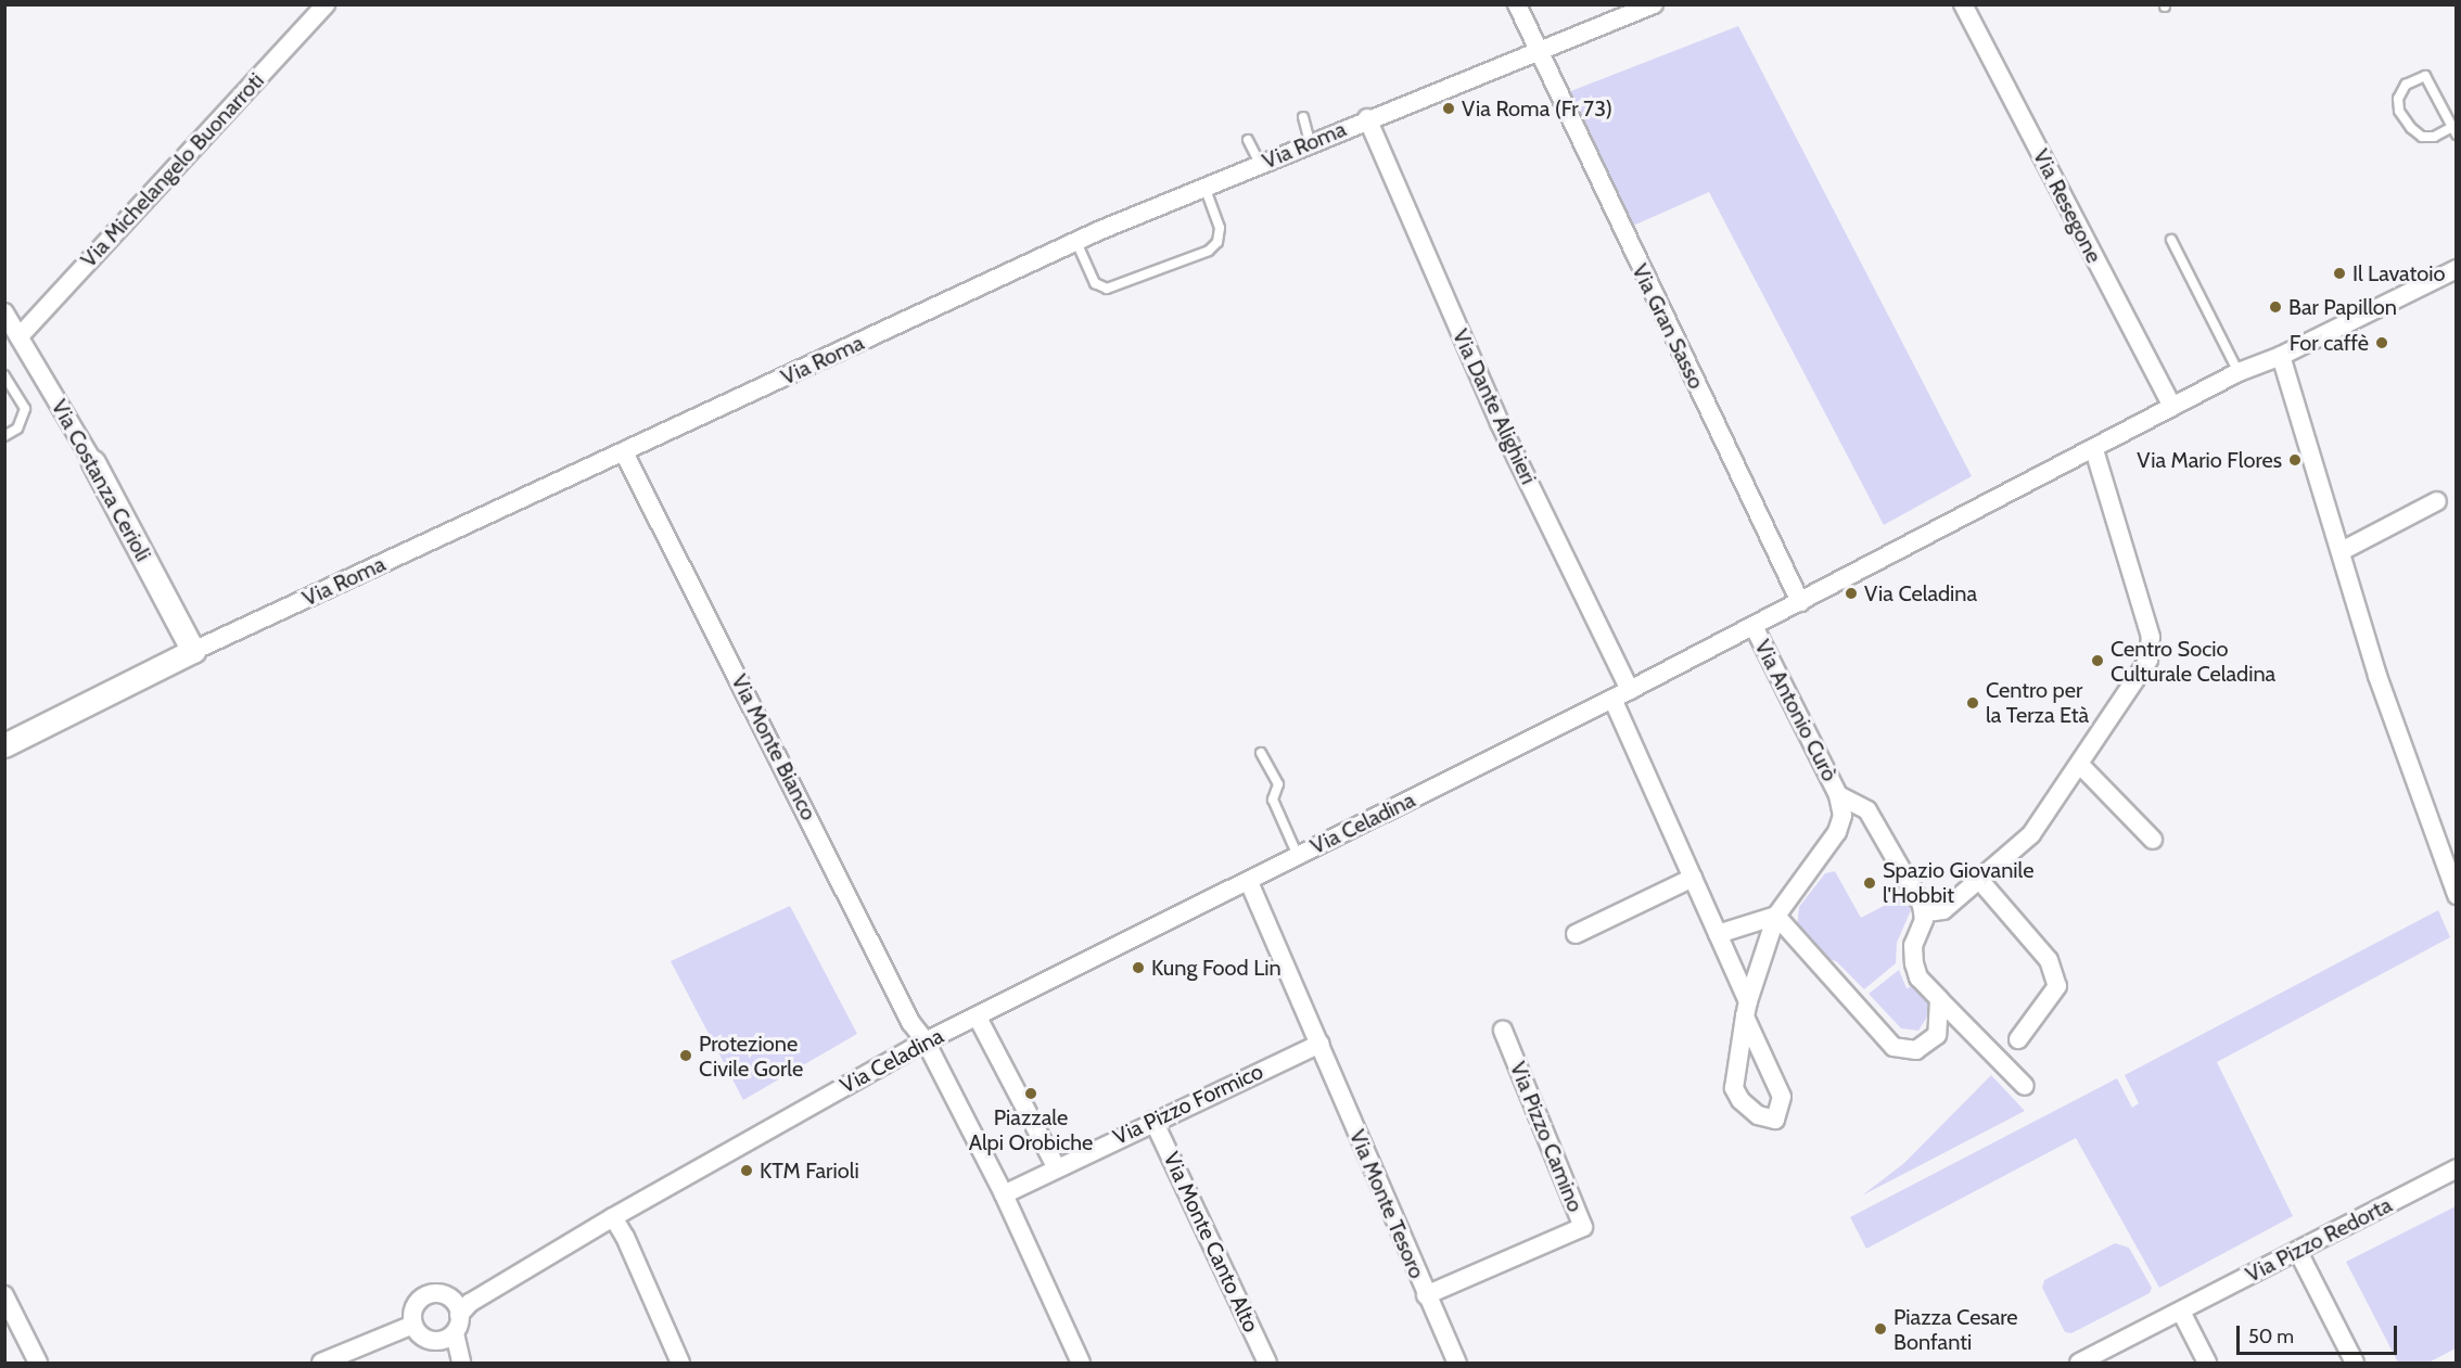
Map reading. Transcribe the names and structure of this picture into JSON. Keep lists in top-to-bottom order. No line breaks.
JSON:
{"streets":{"street":["Via Roma","Via Michelangelo Buonarroti","Via Resegone","Via Gran Sasso","Via Dante Alighieri","Via Costanza Cerioli","Via Antonio Curò","Via Monte Bianco","Via Celadina","Via Pizzo Formico","Via Pizzo Camino","Via Monte Tesoro","Via Pizzo Redorta","Via Monte Canto Alto"]},"crossings":[["Via Roma","Via Gran Sasso"],["Via Roma","Via Dante Alighieri"],["Via Roma","Via Costanza Cerioli"],["Via Roma","Via Monte Bianco"],["Via Michelangelo Buonarroti","Via Costanza Cerioli"],["Via Resegone","Via Celadina"],["Via Gran Sasso","Via Celadina"],["Via Dante Alighieri","Via Celadina"],["Via Antonio Curò","Via Celadina"],["Via Monte Bianco","Via Celadina"],["Via Monte Bianco","Via Pizzo Formico"],["Via Celadina","Via Monte Tesoro"],["Via Pizzo Formico","Via Monte Tesoro"],["Via Pizzo Formico","Via Monte Canto Alto"],["Via Pizzo Camino","Via Monte Tesoro"]],"places":["Via Roma (Fr 73)","Il Lavatoio","Bar Papillon","For caffè","Via Mario Flores","Via Celadina","Centro Socio Culturale Celadina","Centro per la Terza Età","Spazio Giovanile l'Hobbit","Kung Food Lin","Protezione Civile Gorle","Piazzale Alpi Orobiche","KTM Farioli","Piazza Cesare Bonfanti"],"scale_bar":"50 m"}
